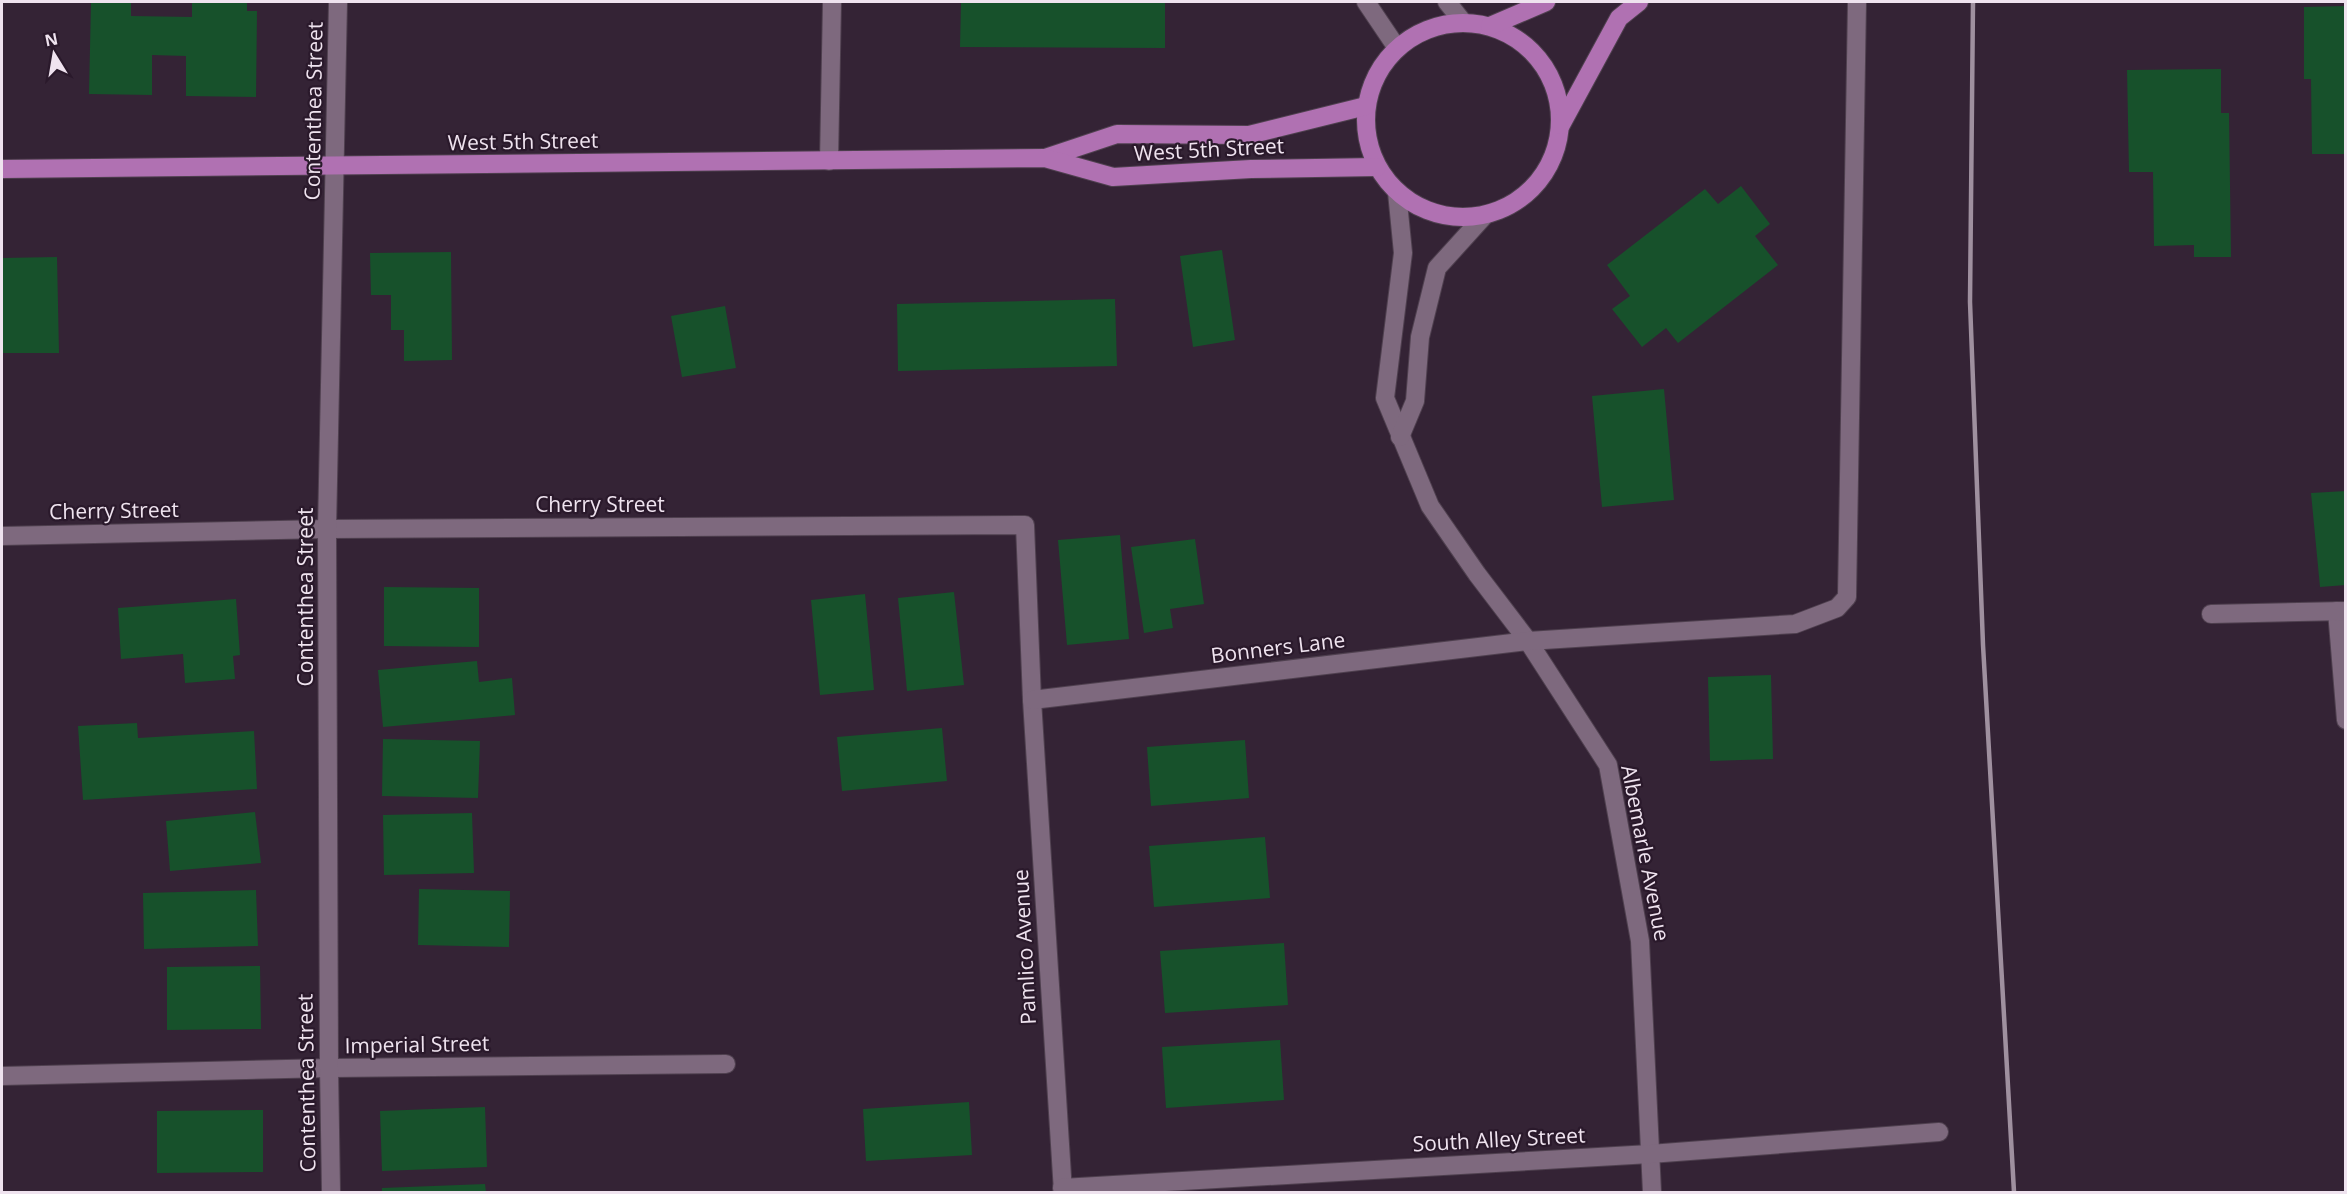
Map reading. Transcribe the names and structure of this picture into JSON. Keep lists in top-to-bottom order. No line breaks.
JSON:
{"streets":{"main road":["West 5th Street"],"street":["Contenthea Street","Cherry Street","Bonners Lane","Albemarle Avenue","Pamlico Avenue","Imperial Street","South Alley Street"]},"crossings":[["Contenthea Street","West 5th Street"],["Contenthea Street","Cherry Street"],["Contenthea Street","Imperial Street"],["West 5th Street","Albemarle Avenue"],["Cherry Street","Bonners Lane"],["Cherry Street","Pamlico Avenue"],["Bonners Lane","Albemarle Avenue"],["Bonners Lane","Pamlico Avenue"],["Albemarle Avenue","South Alley Street"],["Pamlico Avenue","South Alley Street"]],"north":"top"}
